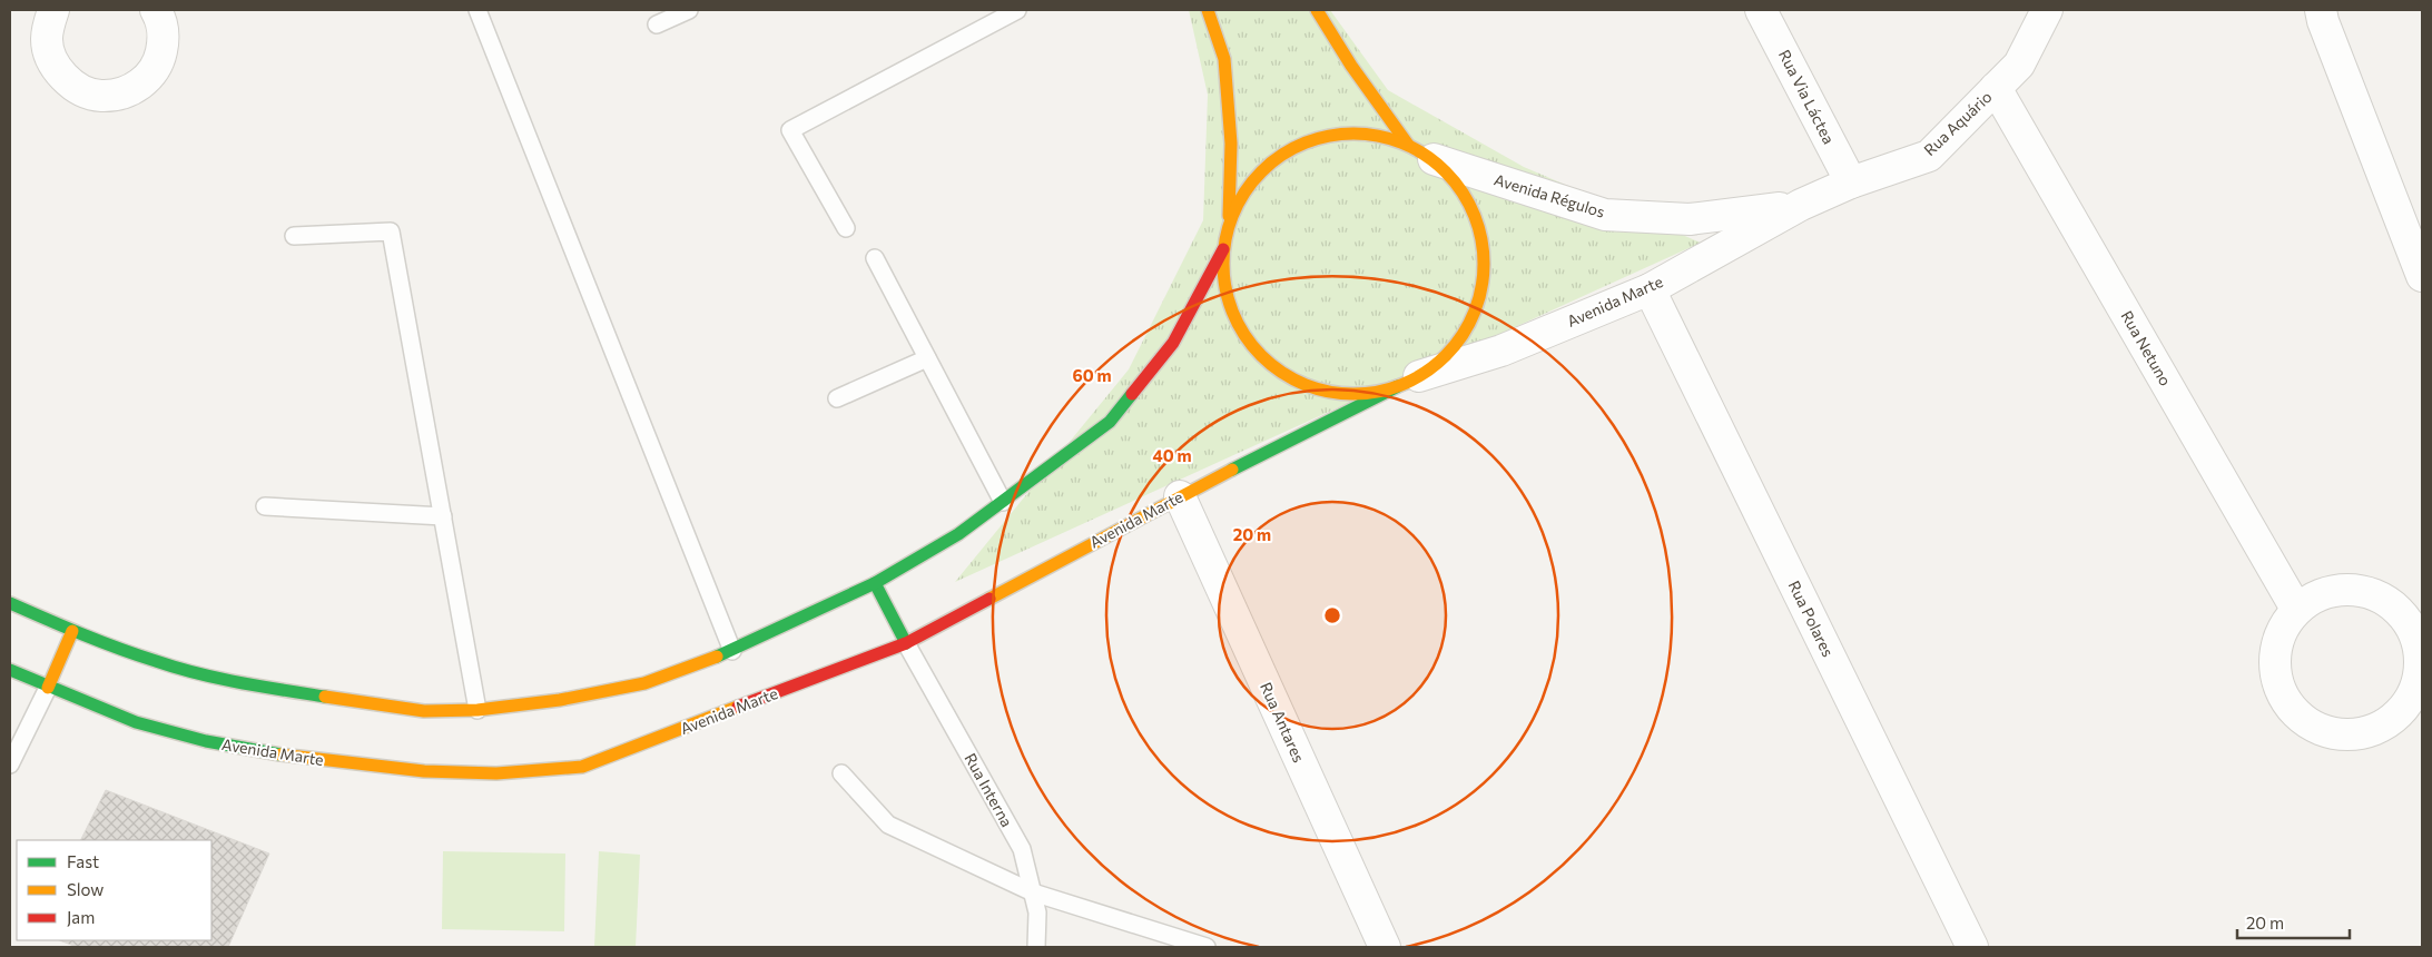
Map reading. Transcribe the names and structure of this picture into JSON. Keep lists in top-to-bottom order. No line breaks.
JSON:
{"streets":{"street":["Rua Via Láctea","Rua Aquário","Avenida Régulos","Avenida Marte","Rua Netuno","Rua Polares","Rua Antares"],"lane":["Rua Interna"]},"crossings":[["Rua Via Láctea","Rua Aquário"],["Rua Aquário","Avenida Régulos"],["Rua Aquário","Avenida Marte"],["Rua Aquário","Rua Netuno"],["Avenida Régulos","Avenida Marte"],["Avenida Marte","Rua Polares"],["Avenida Marte","Rua Antares"],["Avenida Marte","Rua Interna"]],"legend":["Fast","Slow","Jam"],"scale_bar":"20 m","rings":["60 m","40 m","20 m"]}
